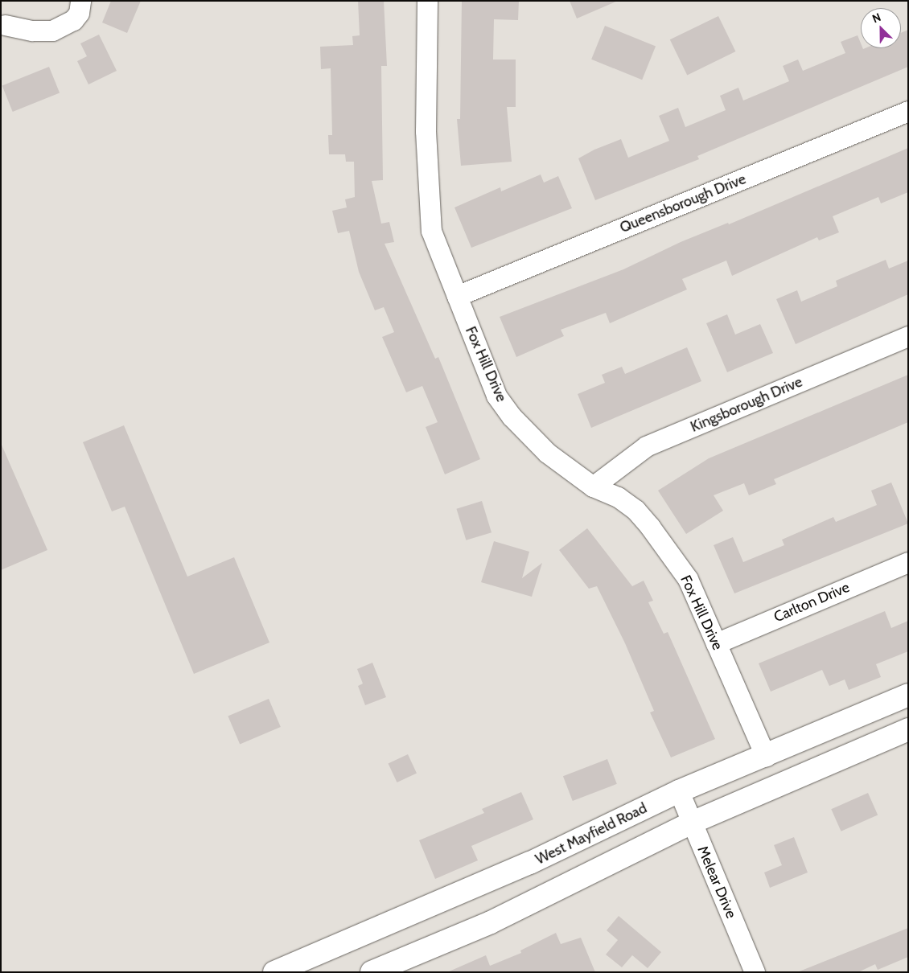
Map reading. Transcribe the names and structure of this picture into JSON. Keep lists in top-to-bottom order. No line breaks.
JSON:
{"streets":{"main road":["West Mayfield Road"],"street":["Queensborough Drive","Fox Hill Drive","Kingsborough Drive","Carlton Drive","Melear Drive"]},"crossings":[["Queensborough Drive","Fox Hill Drive"],["Fox Hill Drive","Kingsborough Drive"],["Fox Hill Drive","Carlton Drive"],["Fox Hill Drive","West Mayfield Road"],["West Mayfield Road","Melear Drive"]],"north":"top left"}
